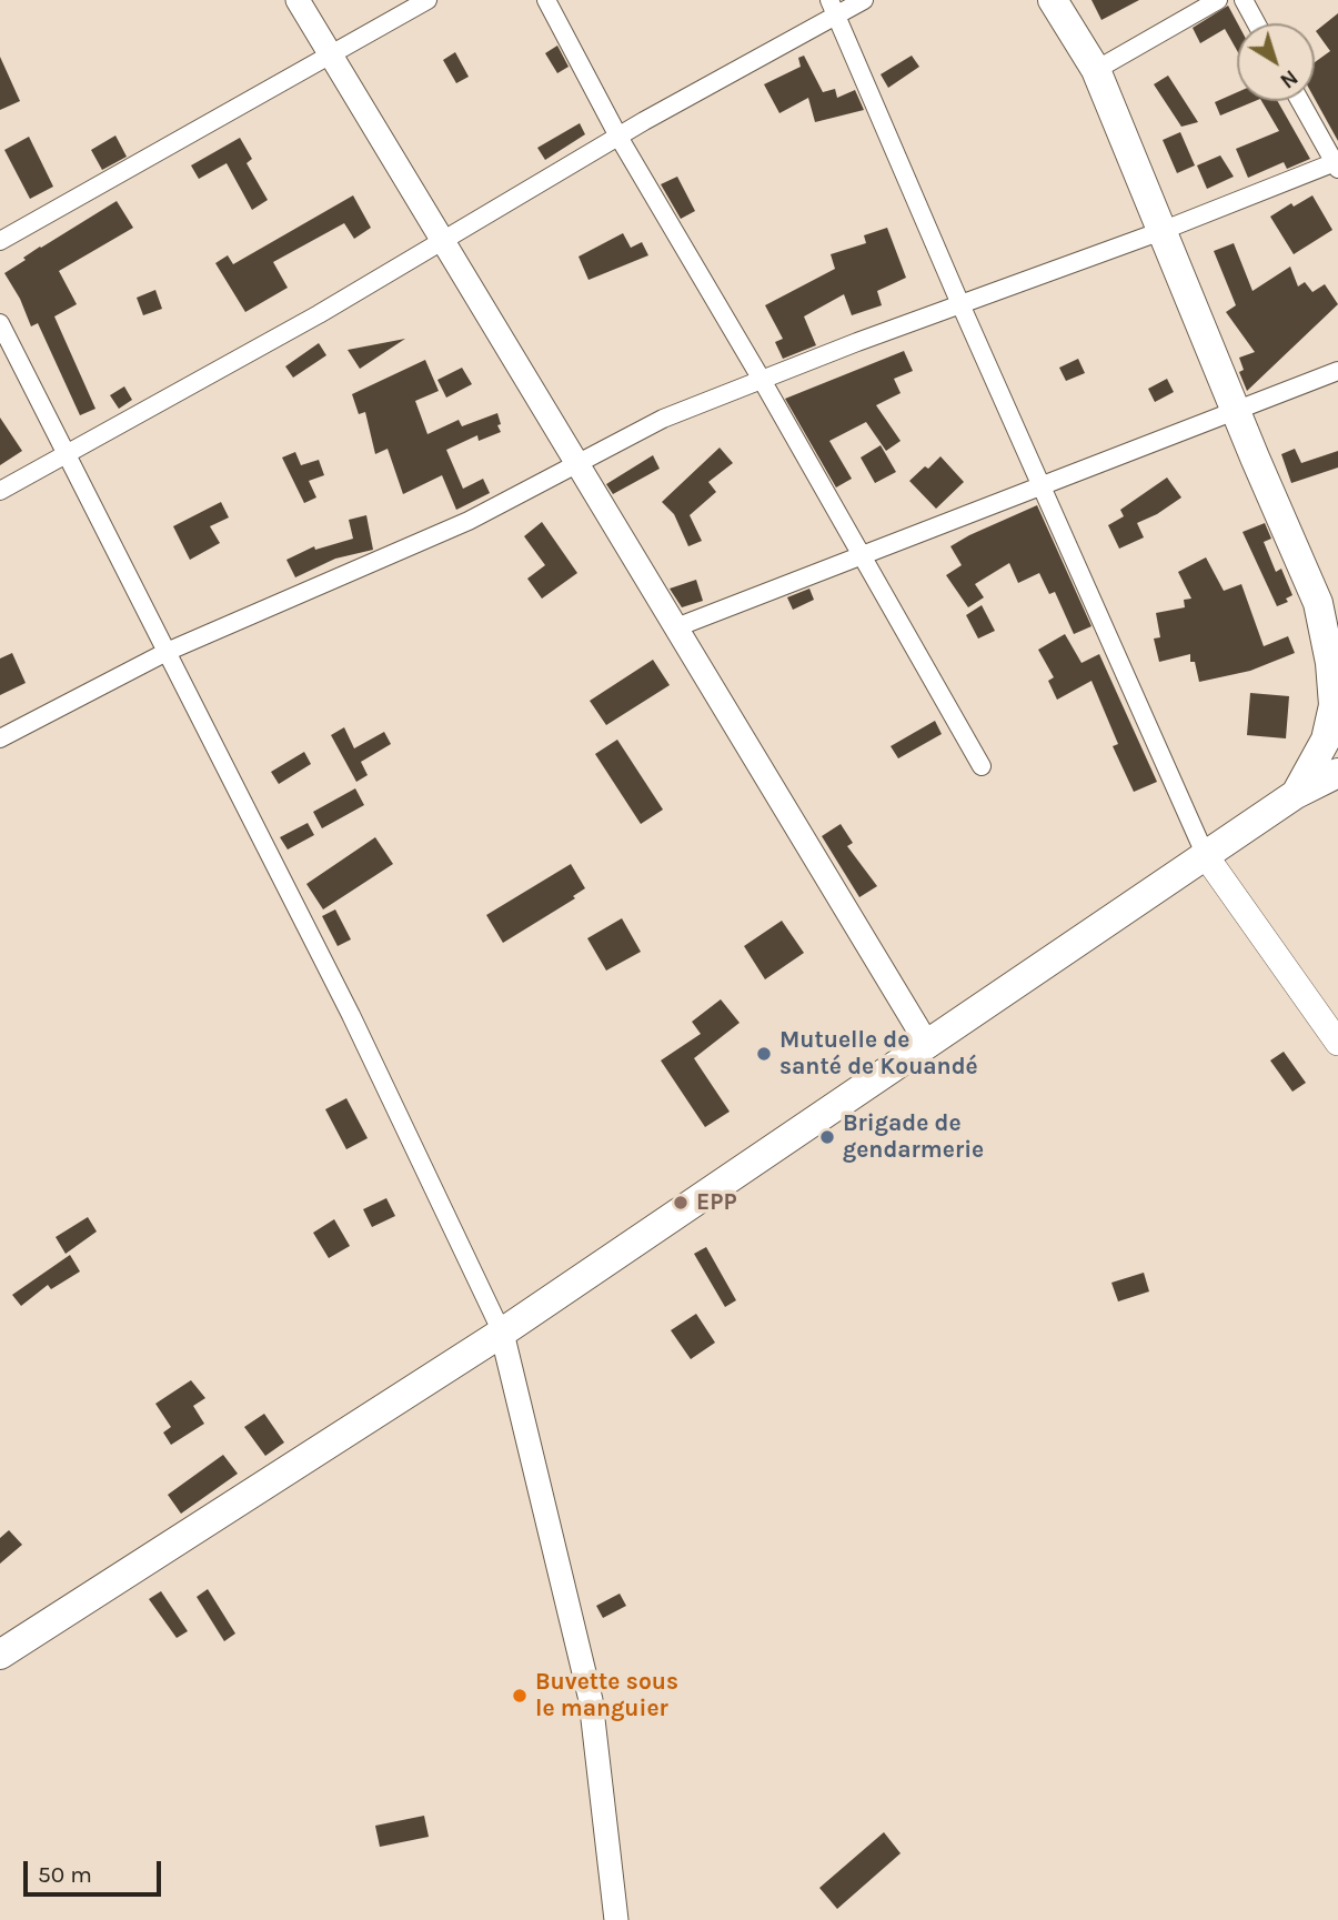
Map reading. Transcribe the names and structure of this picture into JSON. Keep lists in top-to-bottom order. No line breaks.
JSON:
{"places":["Mutuelle de santé de Kouandé","Brigade de gendarmerie","EPP","Buvette sous le manguier"],"scale_bar":"50 m","north":"bottom right"}
